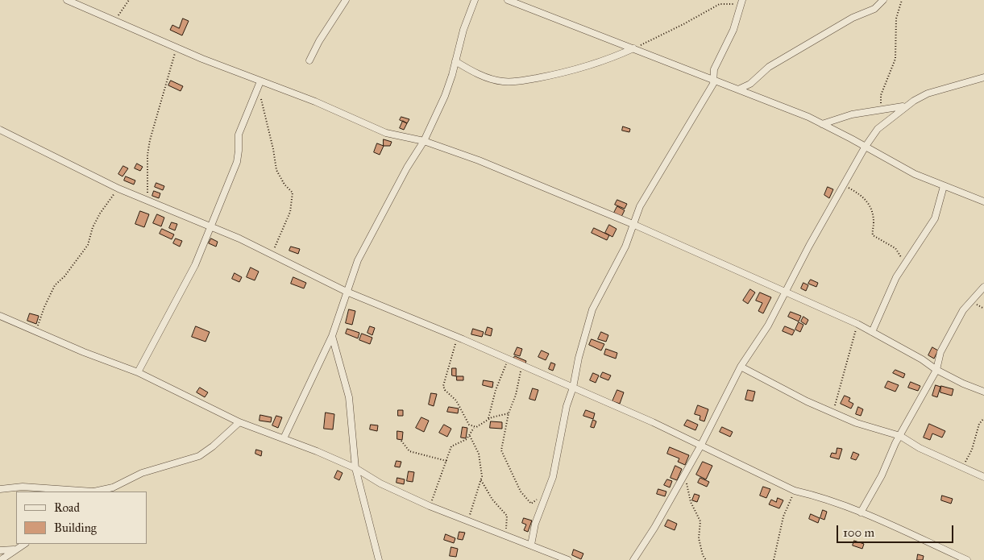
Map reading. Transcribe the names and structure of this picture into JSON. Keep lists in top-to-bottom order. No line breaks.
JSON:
{"legend":["Road","Building"],"scale_bar":"100 m"}
